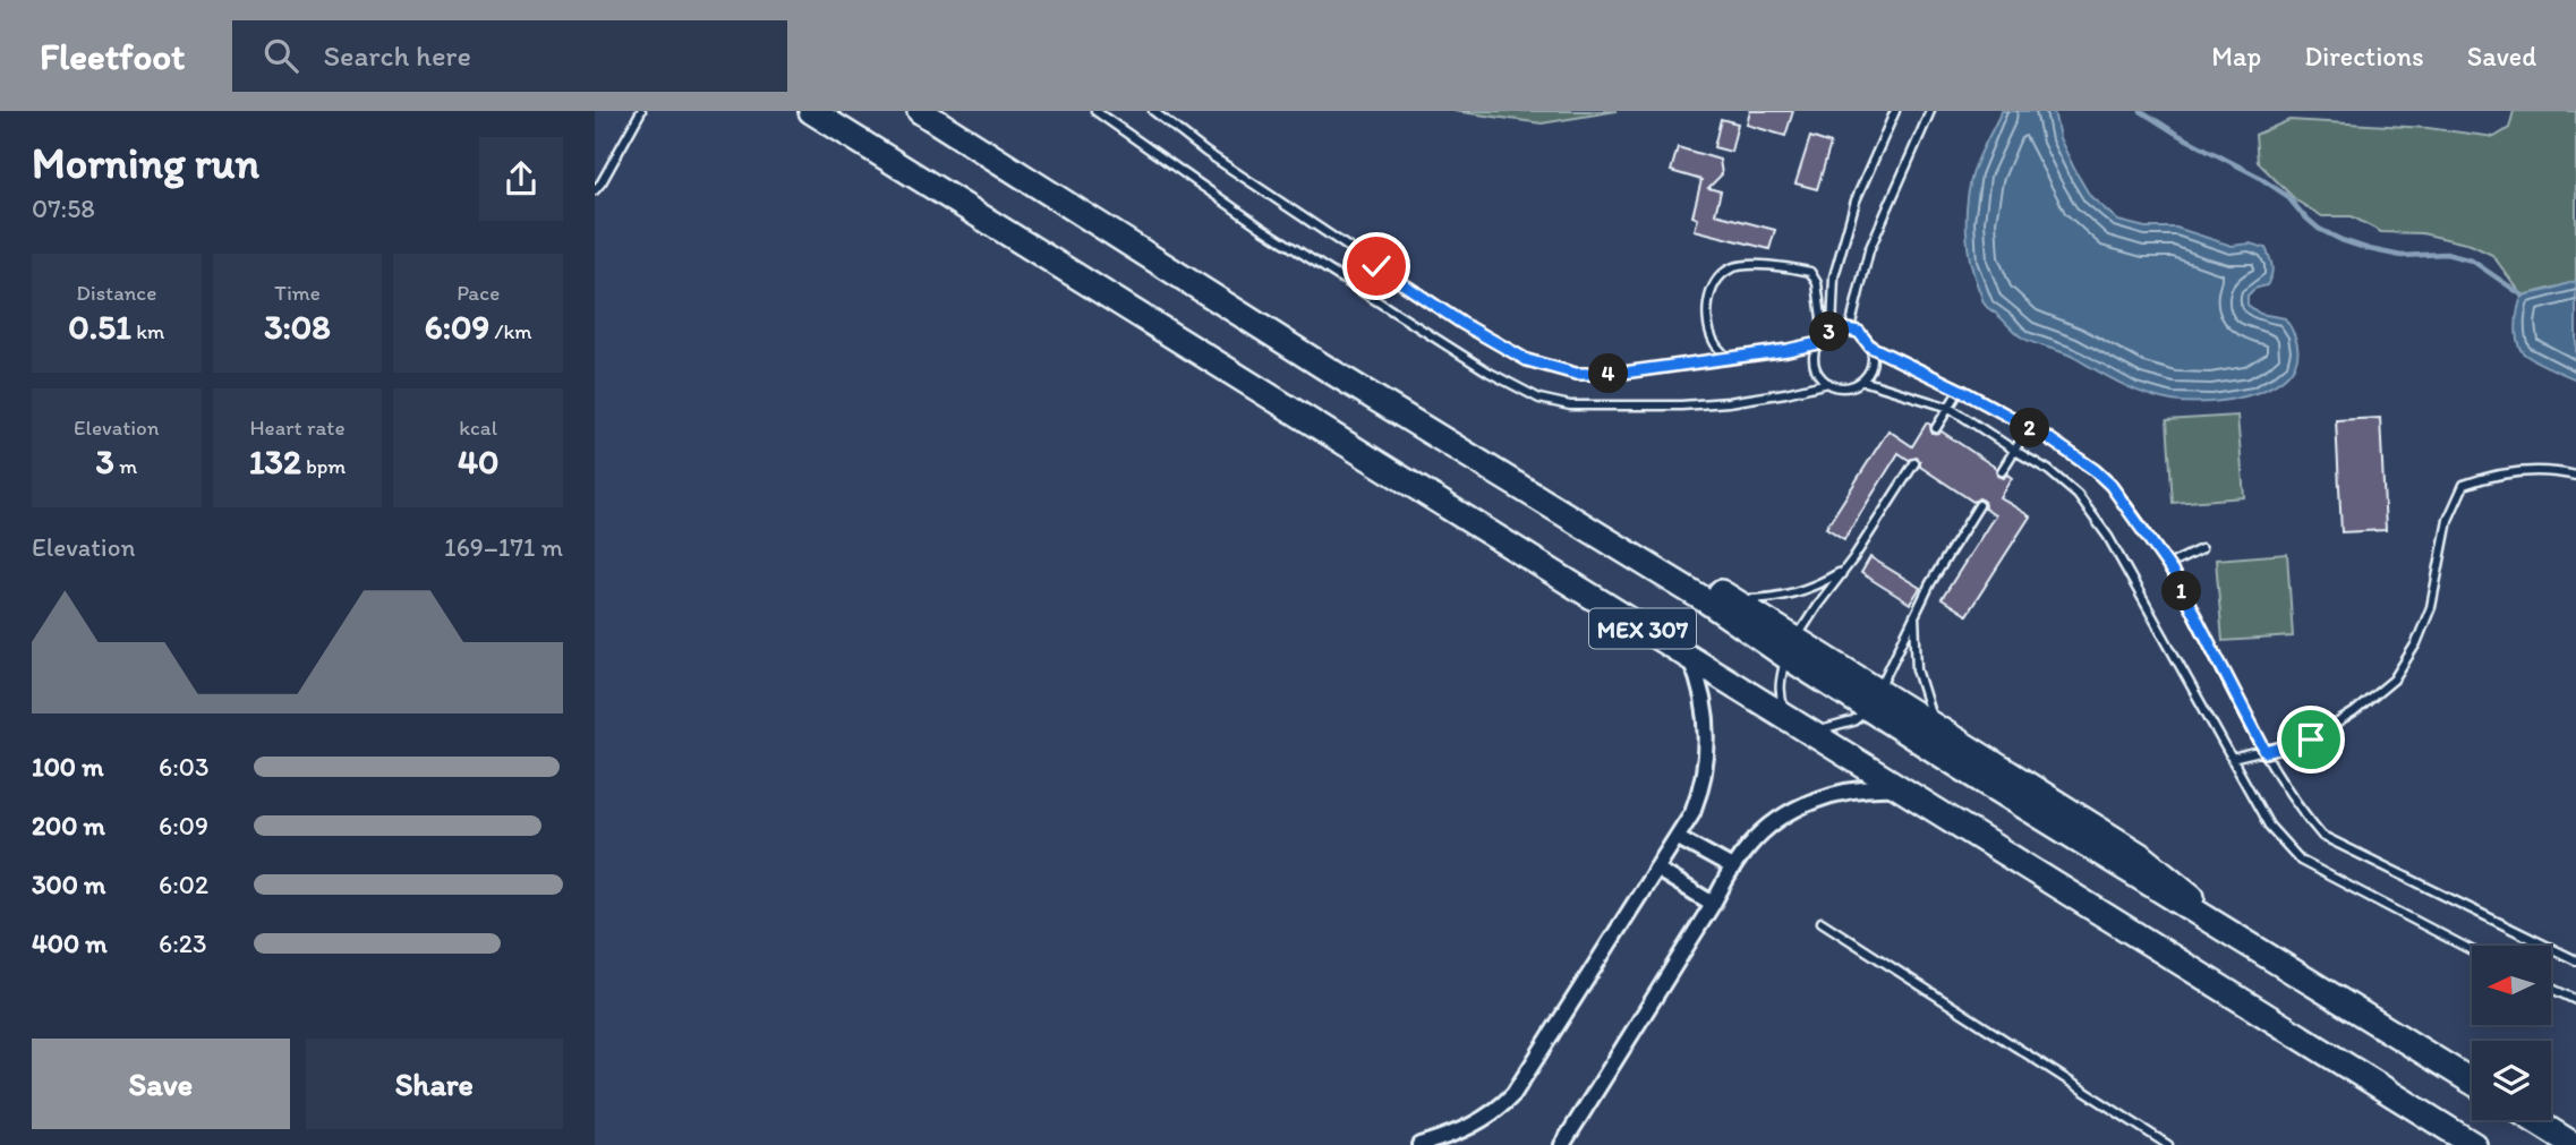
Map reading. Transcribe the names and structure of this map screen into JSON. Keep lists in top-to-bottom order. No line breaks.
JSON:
{"streets":{"highway":["MEX 307"]},"north":"left","page":{"header":"Fleetfoot","search":"Search here","nav":["Map","Directions","Saved"],"heading":["Morning run","07:58"],"stats":[["Distance","0.51 km"],["Time","3:08"],["Pace","6:09 /km"],["Elevation","3 m"],["Heart rate","132 bpm"],["kcal","40"]],"pins":["3","4","2","1"],"chart":["Elevation","169–171 m"],"list":[{"name":"100 m","note":"6:03"},{"name":"200 m","note":"6:09"},{"name":"300 m","note":"6:02"},{"name":"400 m","note":"6:23"}],"buttons":["Save","Share"]}}
